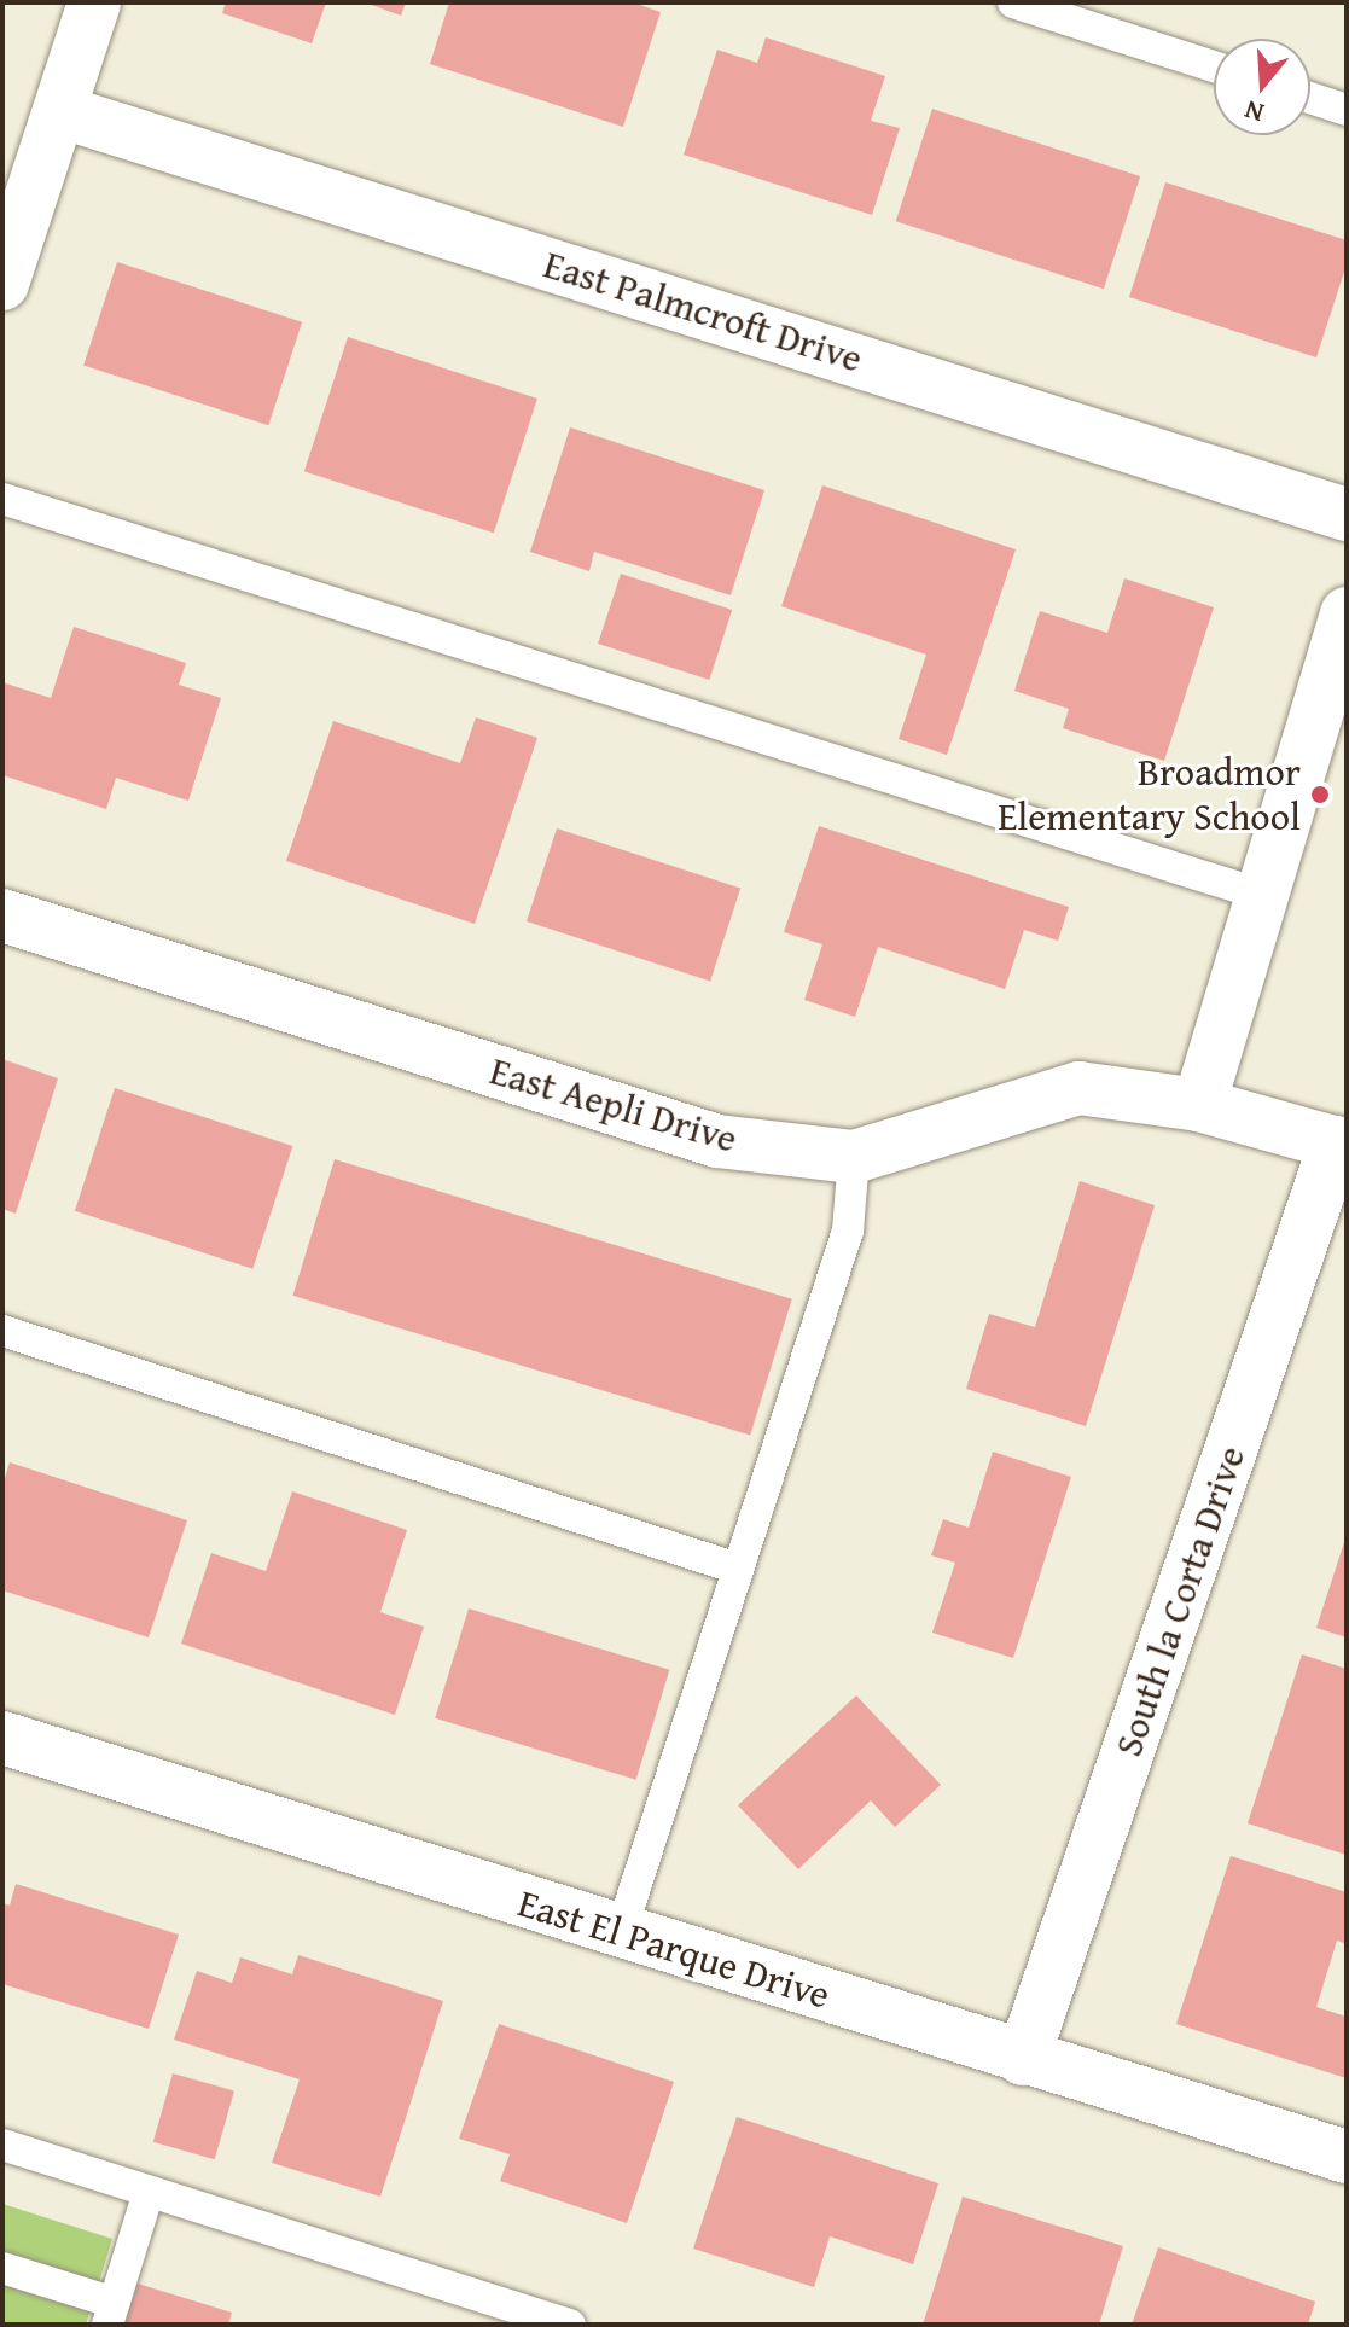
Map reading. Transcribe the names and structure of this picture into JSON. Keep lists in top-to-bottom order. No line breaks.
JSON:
{"streets":{"street":["East Palmcroft Drive","East Aepli Drive","South la Corta Drive","East El Parque Drive"]},"crossings":[["East Aepli Drive","South la Corta Drive"],["South la Corta Drive","East El Parque Drive"]],"places":["Broadmor Elementary School"],"north":"bottom"}
